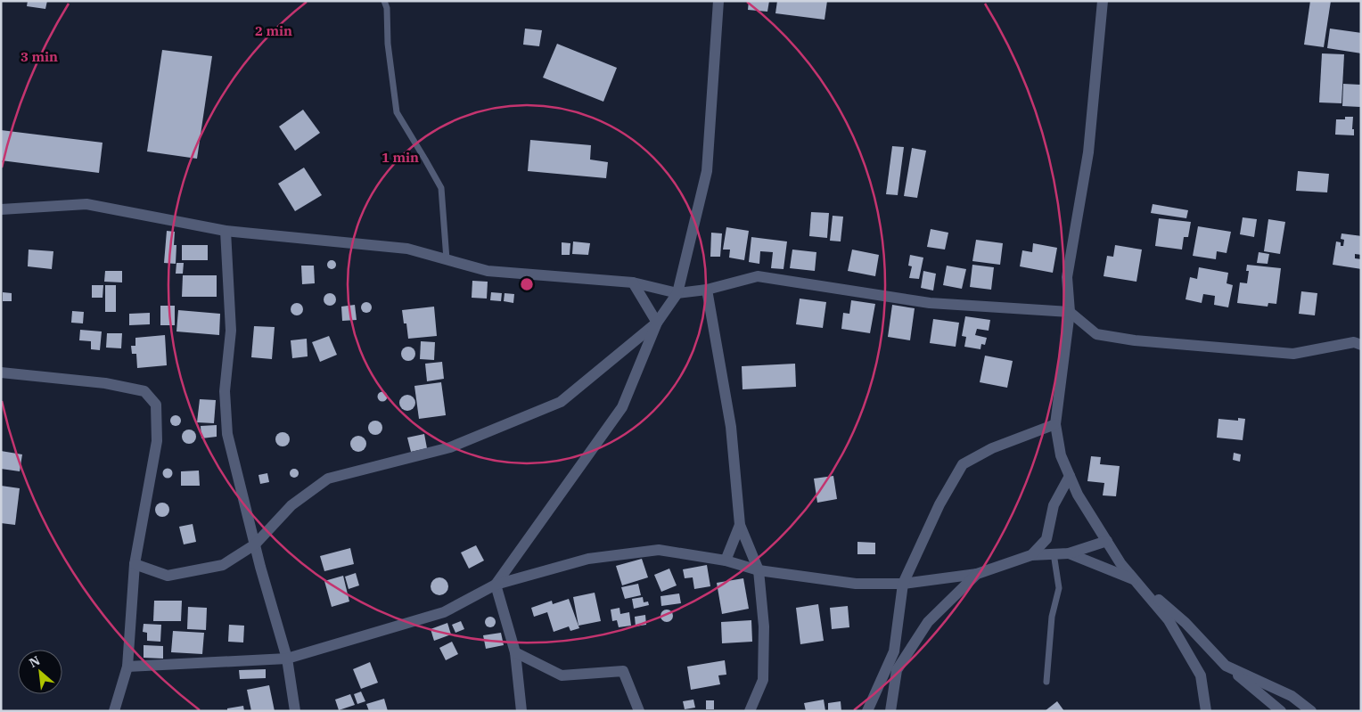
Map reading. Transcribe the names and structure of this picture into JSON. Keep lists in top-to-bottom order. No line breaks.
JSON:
{"north":"top left","rings":["2 min","3 min","1 min"]}
